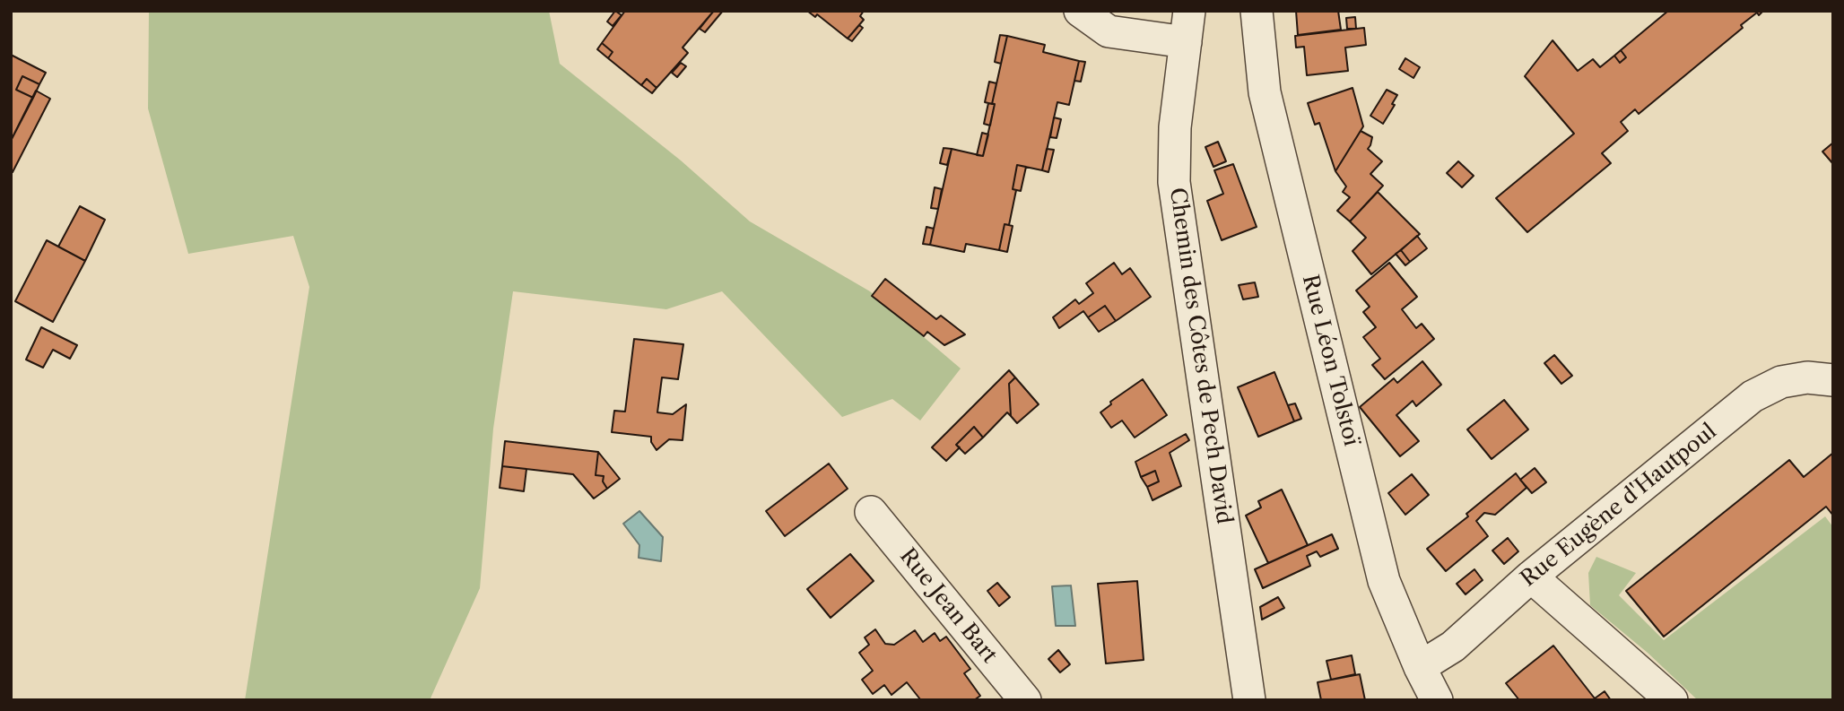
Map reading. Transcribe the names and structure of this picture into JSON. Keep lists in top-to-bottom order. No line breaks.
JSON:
{"streets":{"street":["Chemin des Côtes de Pech David","Rue Léon Tolstoï","Rue Eugène d'Hautpoul","Rue Jean Bart"]},"crossings":[["Rue Léon Tolstoï","Rue Eugène d'Hautpoul"]]}
